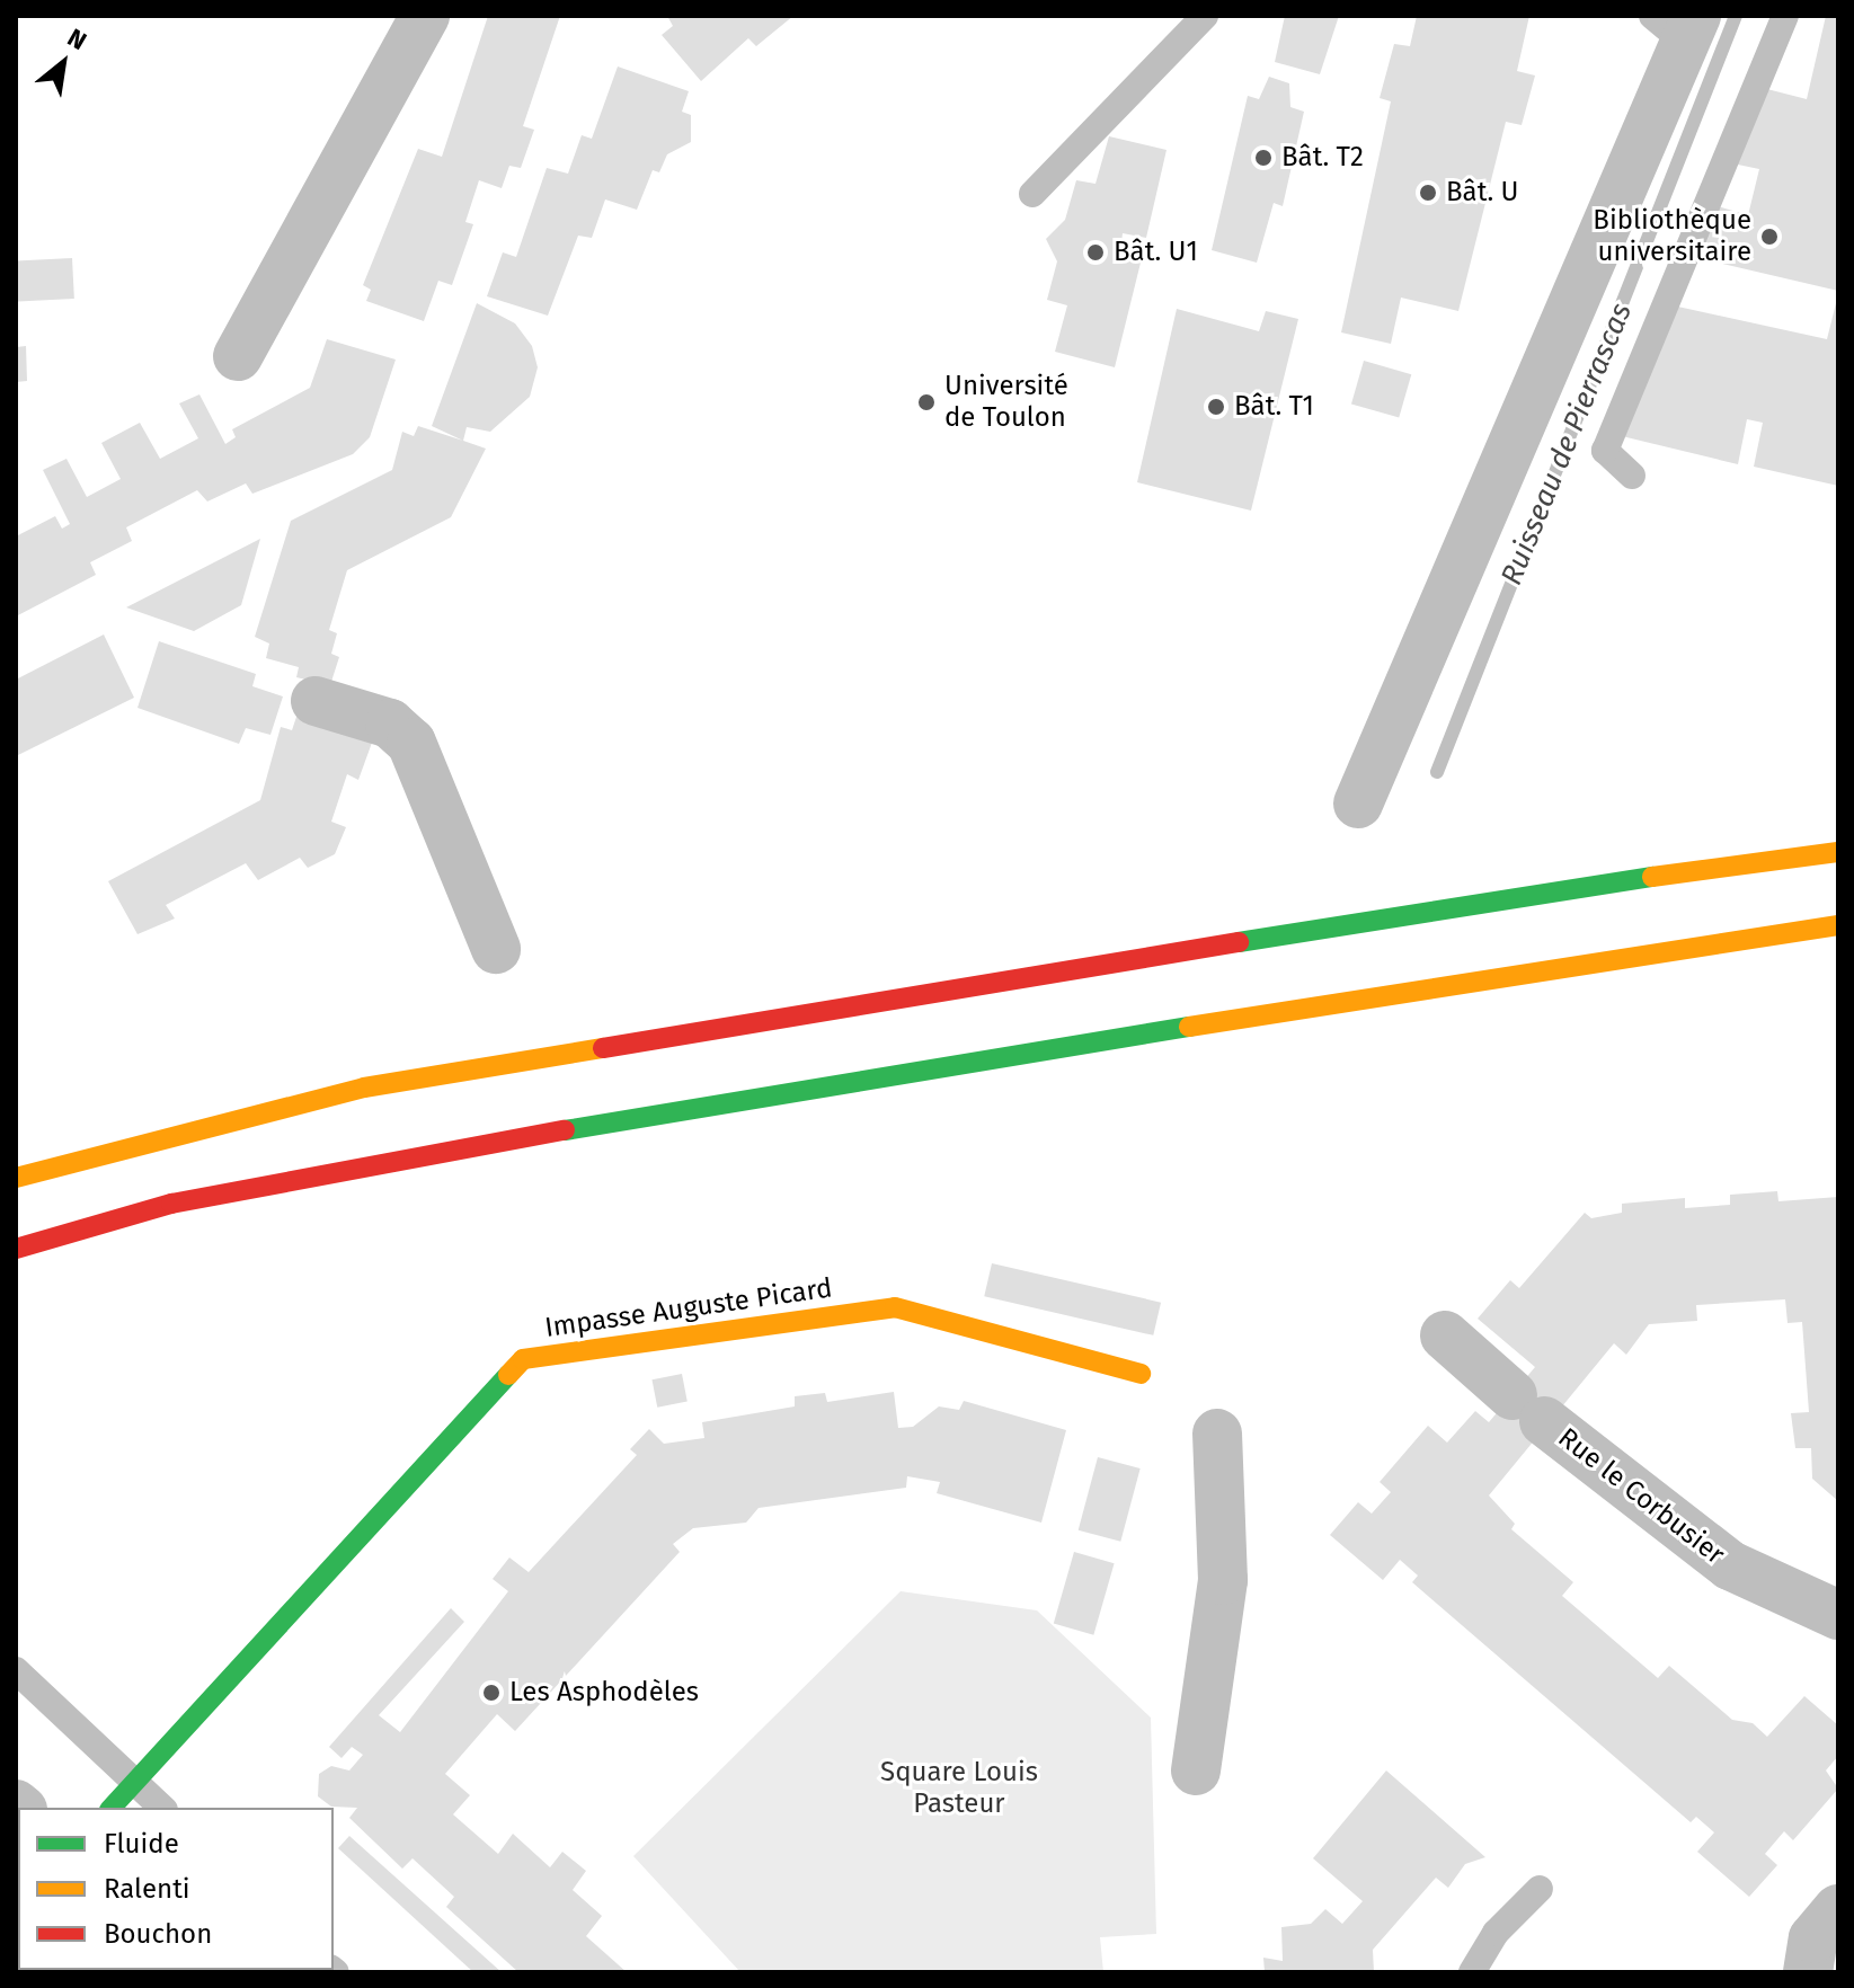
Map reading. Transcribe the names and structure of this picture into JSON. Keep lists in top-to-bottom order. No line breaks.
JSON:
{"streets":{"main road":["Impasse Auguste Picard"],"street":["Rue le Corbusier"]},"water":["Ruisseau de Pierrascas"],"parks":["Square Louis Pasteur"],"places":["Bât. T2","Bât. U","Bibliothèque universitaire","Bât. U1","Université de Toulon","Bât. T1","Les Asphodèles"],"legend":["Fluide","Ralenti","Bouchon"],"north":"top right"}
